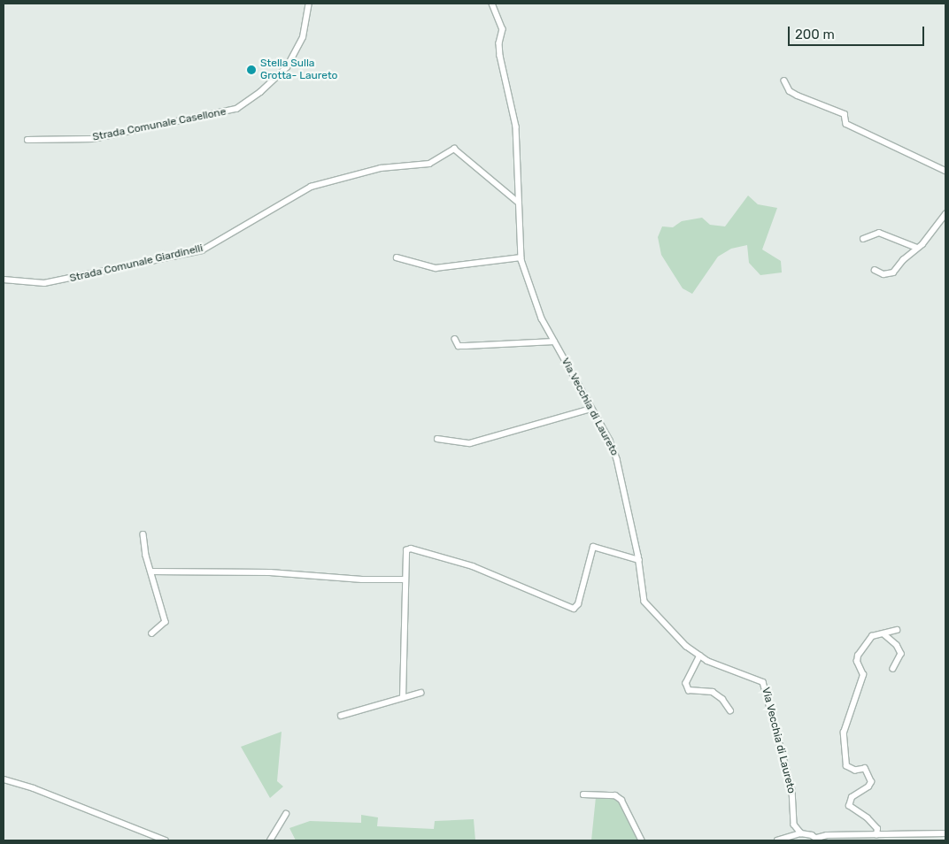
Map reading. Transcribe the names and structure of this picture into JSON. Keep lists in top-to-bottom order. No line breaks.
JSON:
{"streets":{"street":["Strada Comunale Casellone","Strada Comunale Giardinelli","Via Vecchia di Laureto"]},"crossings":[["Strada Comunale Giardinelli","Via Vecchia di Laureto"]],"places":["Stella Sulla Grotta- Laureto"],"scale_bar":"200 m"}
